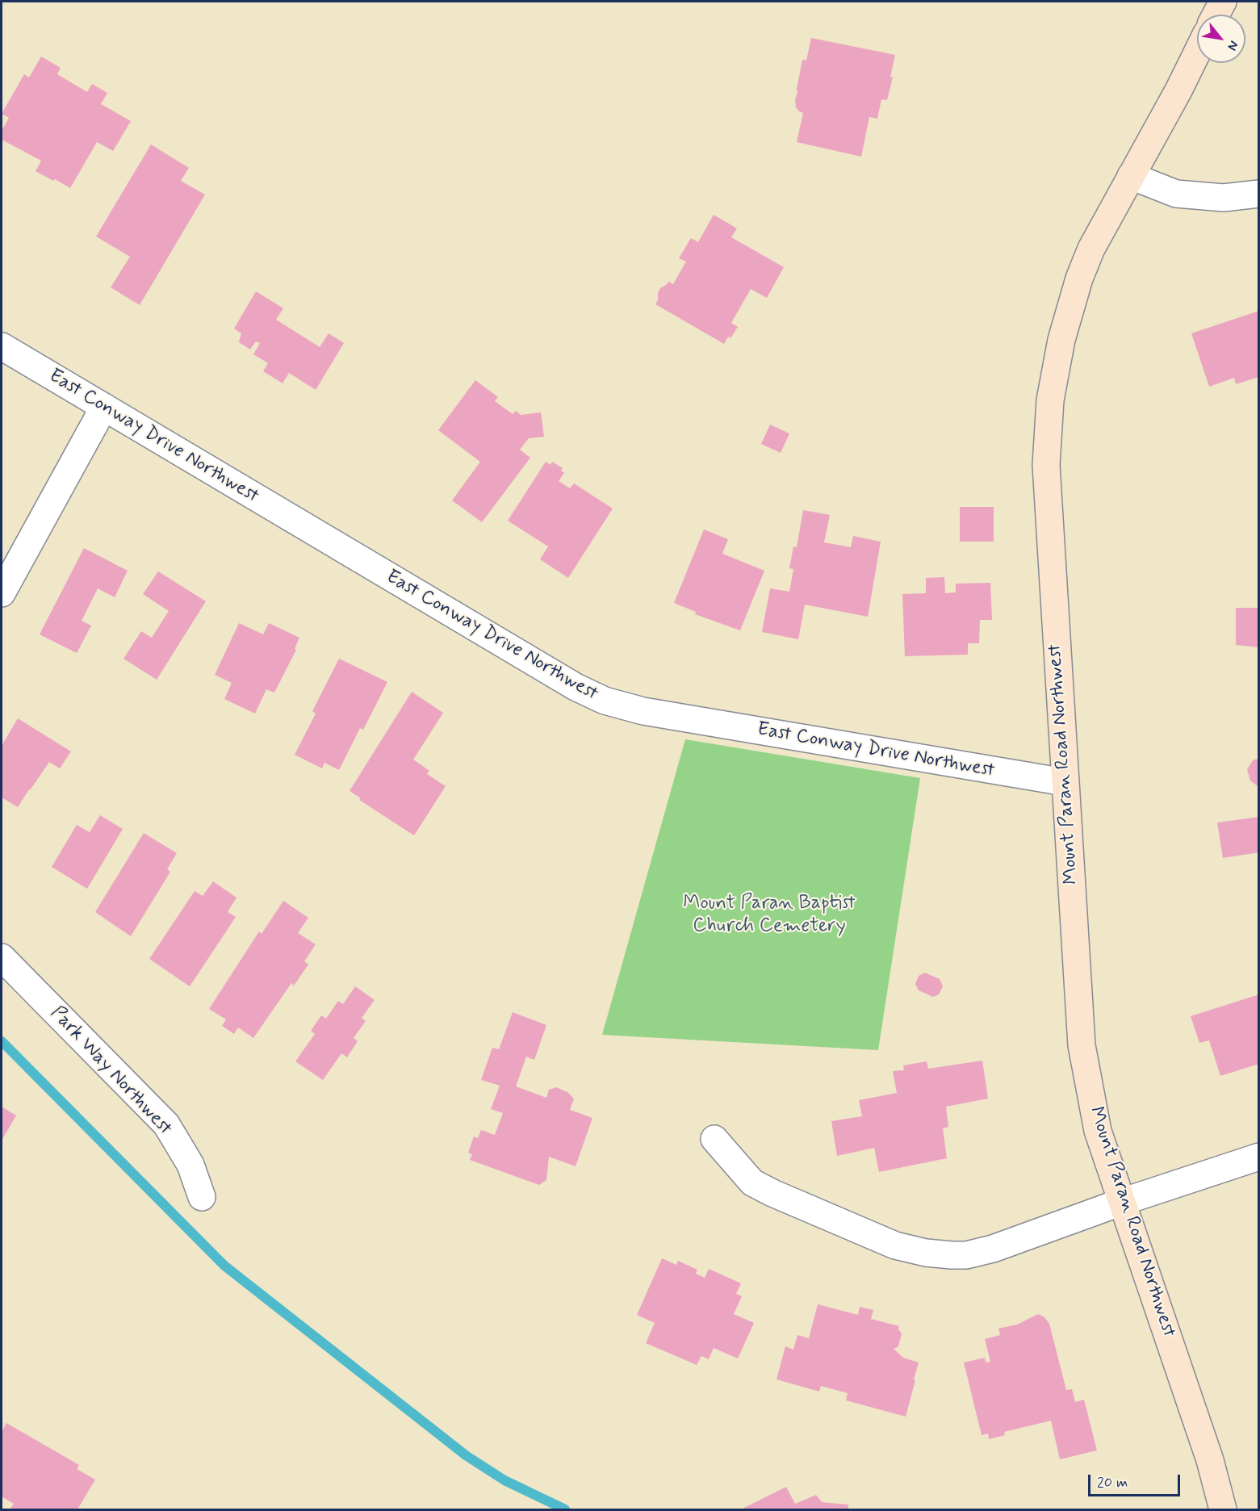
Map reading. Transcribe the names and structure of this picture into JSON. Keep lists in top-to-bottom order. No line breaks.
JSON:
{"streets":{"main road":["Mount Paran Road Northwest"],"street":["East Conway Drive Northwest","Park Way Northwest"]},"crossings":[["East Conway Drive Northwest","Mount Paran Road Northwest"]],"parks":["Mount Paran Baptist Church Cemetery"],"scale_bar":"20 m","north":"bottom right"}
